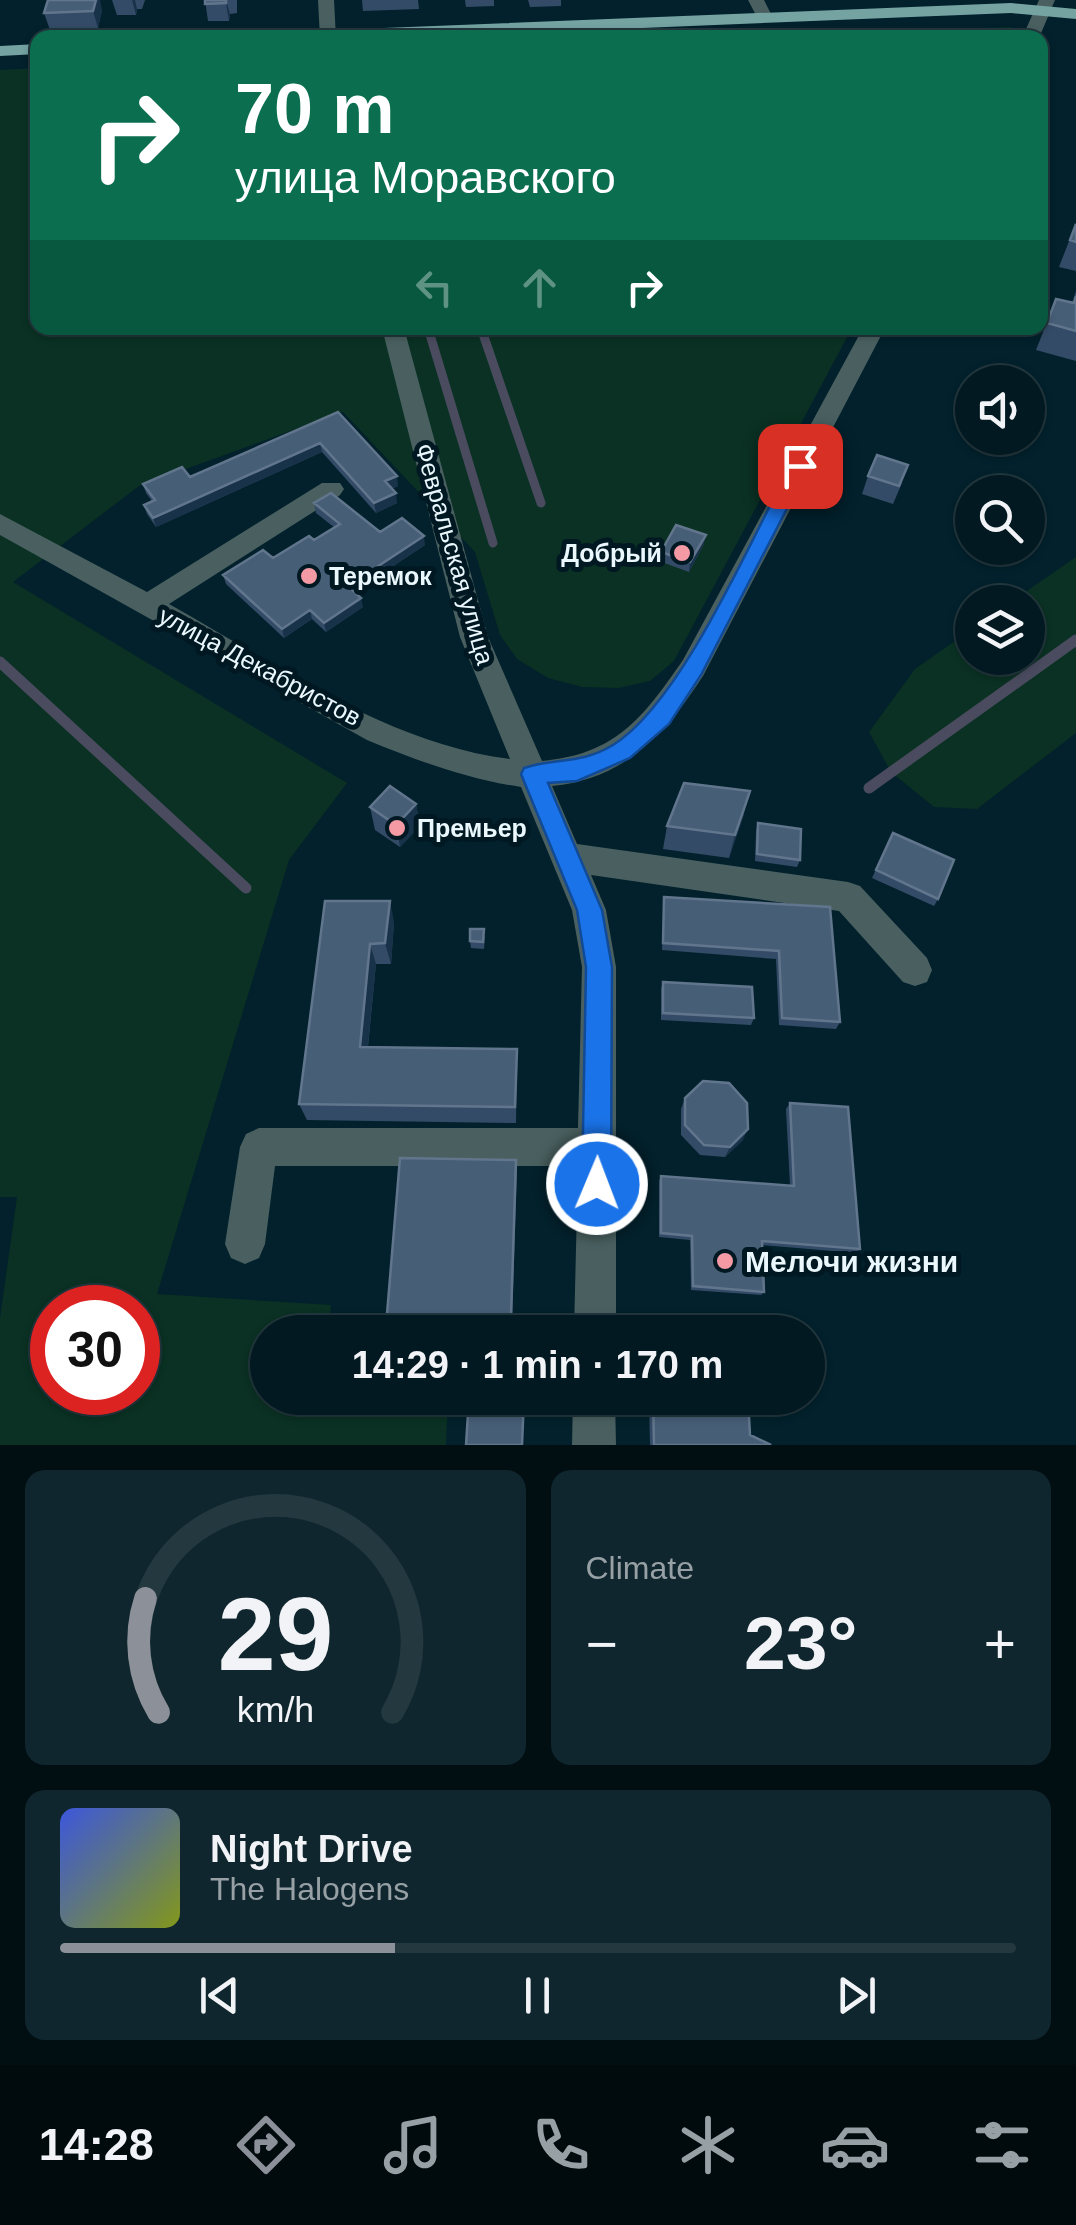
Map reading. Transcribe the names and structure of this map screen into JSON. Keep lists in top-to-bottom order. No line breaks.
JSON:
{"streets":{"street":["Февральская улица","улица Декабристов"]},"crossings":[["Февральская улица","улица Декабристов"]],"places":["Добрый","Теремок","Премьер","Мелочи жизни"],"page":{"turn":["70 m","улица Моравского"],"limit":"30","trip":"14:29 · 1 min · 170 m","tile":"Climate","heat":["−","23°","+"],"song":["Night Drive","The Halogens"],"tabs":"14:28","gauge":["29","km/h"]}}
